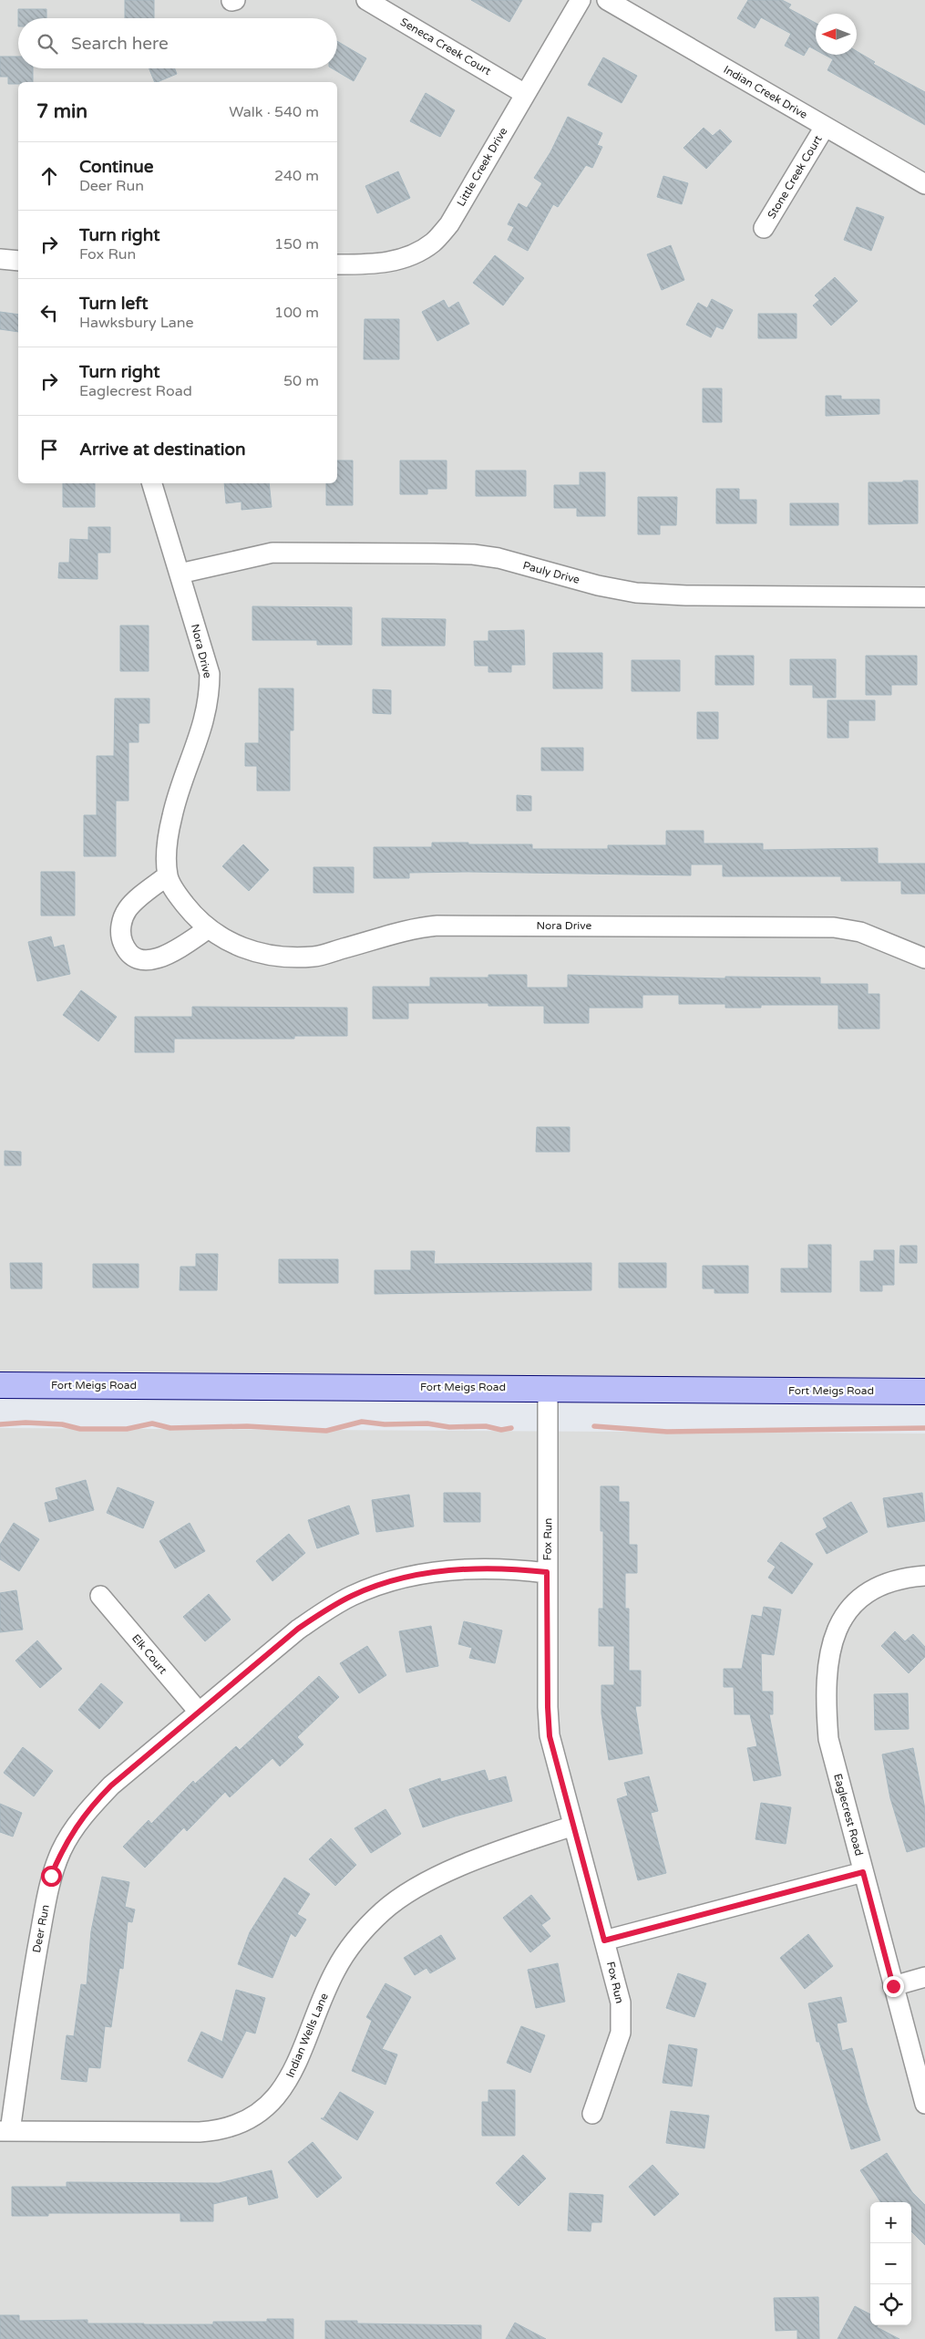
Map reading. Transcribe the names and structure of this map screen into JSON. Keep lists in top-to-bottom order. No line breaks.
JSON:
{"streets":{"street":["Seneca Creek Court","Indian Creek Drive","Little Creek Drive","Stone Creek Court","Pauly Drive","Nora Drive","Fort Meigs Road","Fox Run","Elk Court","Eaglecrest Road","Deer Run","Indian Wells Lane"]},"crossings":[["Seneca Creek Court","Little Creek Drive"],["Indian Creek Drive","Stone Creek Court"],["Pauly Drive","Nora Drive"],["Fort Meigs Road","Fox Run"],["Fox Run","Deer Run"],["Fox Run","Indian Wells Lane"],["Elk Court","Deer Run"],["Deer Run","Indian Wells Lane"]],"north":"left","page":{"search":"Search here","heading":["7 min","Walk · 540 m"],"list":[["Continue","Deer Run","240 m"],["Turn right","Fox Run","150 m"],["Turn left","Hawksbury Lane","100 m"],["Turn right","Eaglecrest Road","50 m"],"Arrive at destination"],"map_buttons":["+","−"]}}
